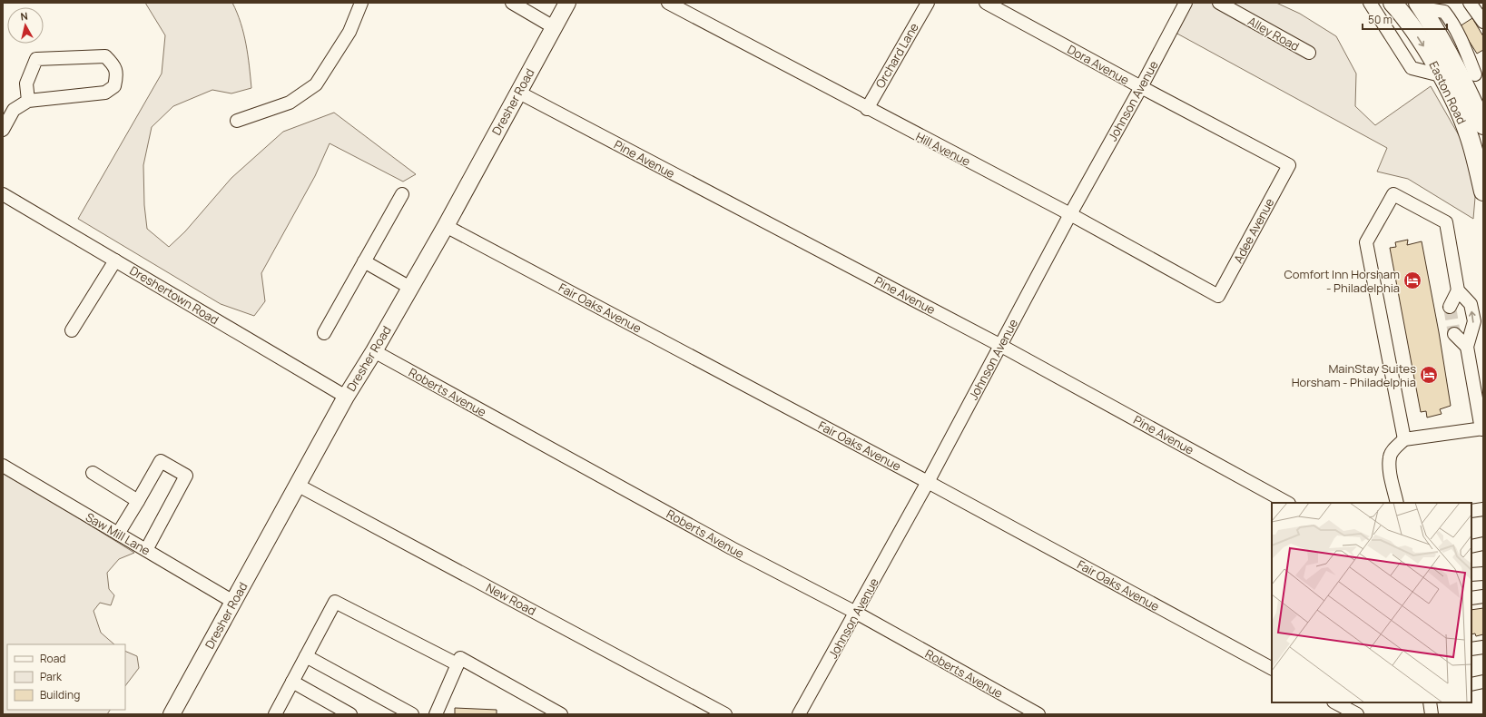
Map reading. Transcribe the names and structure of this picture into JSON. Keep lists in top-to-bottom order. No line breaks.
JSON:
{"streets":{"highway":["Easton Road"],"main road":["Dresher Road"],"street":["Alley Road","Orchard Lane","Dora Avenue","Johnson Avenue","Hill Avenue","Pine Avenue","Adee Avenue","Dreshertown Road","Fair Oaks Avenue","Roberts Avenue","Saw Mill Lane","New Road"]},"crossings":[["Orchard Lane","Hill Avenue"],["Dora Avenue","Johnson Avenue"],["Dora Avenue","Adee Avenue"],["Johnson Avenue","Hill Avenue"],["Johnson Avenue","Pine Avenue"],["Johnson Avenue","Fair Oaks Avenue"],["Johnson Avenue","Roberts Avenue"],["Dresher Road","Pine Avenue"],["Dresher Road","Dreshertown Road"],["Dresher Road","Fair Oaks Avenue"],["Dresher Road","Roberts Avenue"],["Dresher Road","Saw Mill Lane"],["Dresher Road","New Road"],["Hill Avenue","Adee Avenue"]],"places":{"hotel":["Comfort Inn Horsham - Philadelphia","MainStay Suites Horsham - Philadelphia"]},"legend":["Road","Park","Building"],"scale_bar":"50 m","north":"top"}
